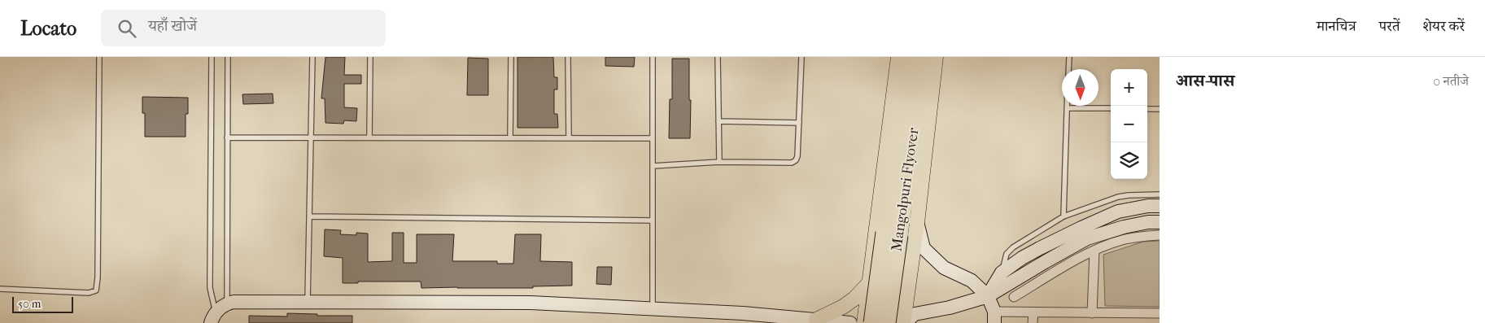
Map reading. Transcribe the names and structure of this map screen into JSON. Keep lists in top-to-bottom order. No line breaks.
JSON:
{"streets":{"highway":["Mangolpuri Flyover"]},"scale_bar":"50 m","north":"bottom","page":{"header":"Locato","search":"यहाँ खोजें","nav":["मानचित्र","परतें","शेयर करें"],"heading":["आस-पास","0 नतीजे"],"map_buttons":["+","−"],"scale":"50 m"}}
